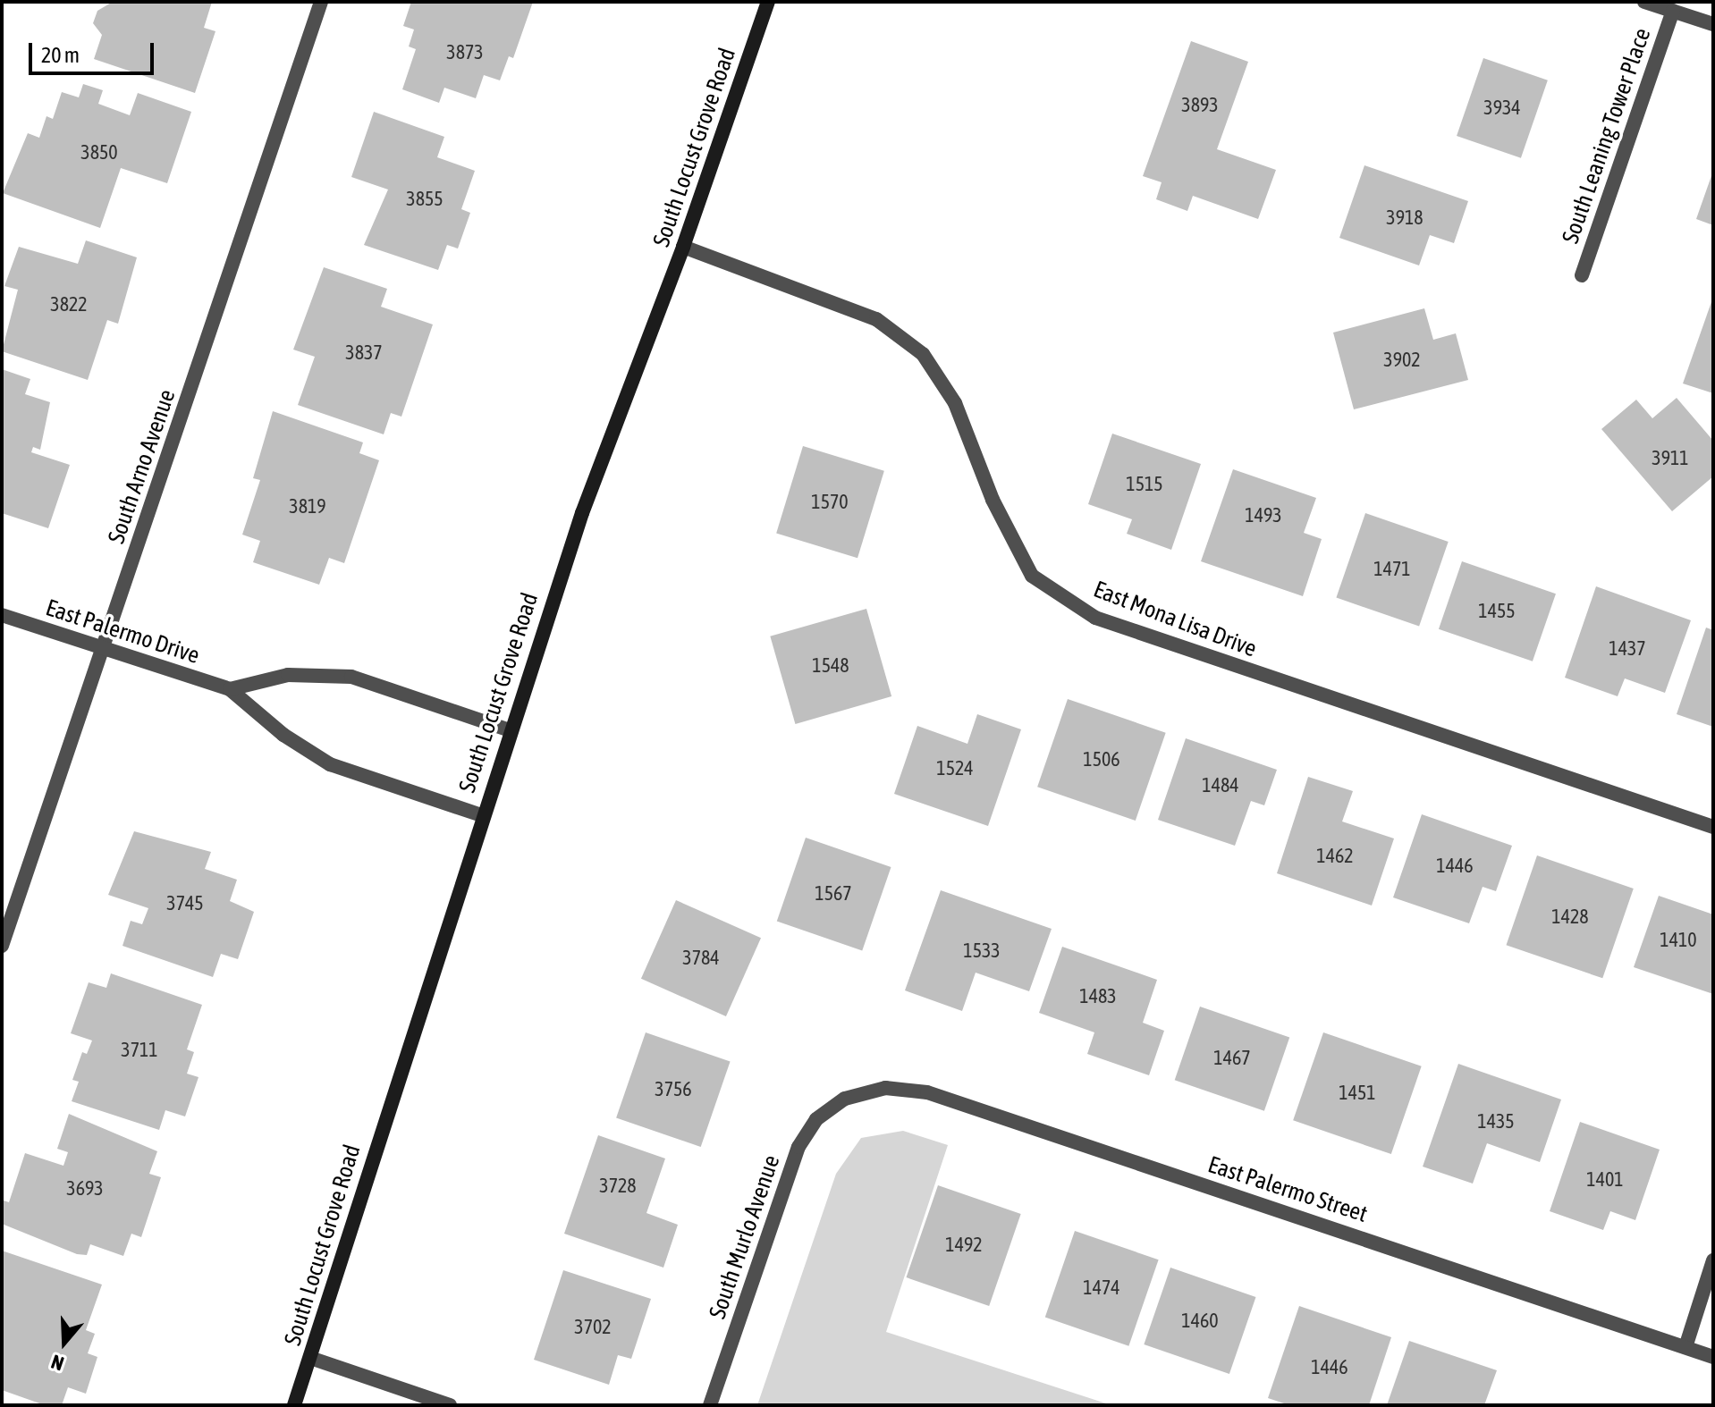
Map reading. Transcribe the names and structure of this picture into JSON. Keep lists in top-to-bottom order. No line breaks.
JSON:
{"streets":{"main road":["South Locust Grove Road"],"street":["South Leaning Tower Place","South Arno Avenue","East Mona Lisa Drive","East Palermo Drive","East Palermo Street","South Murlo Avenue"]},"crossings":[["South Locust Grove Road","East Mona Lisa Drive"],["South Locust Grove Road","East Palermo Drive"],["South Arno Avenue","East Palermo Drive"],["East Palermo Street","South Murlo Avenue"]],"house_numbers":["3873","3893","3934","3850","3855","3918","3822","3837","3902","3911","1515","1570","3819","1493","1471","1455","1437","1548","1506","1524","1484","1462","1446","1567","3745","1428","1410","1533","3784","1483","3711","1467","3756","1451","1435","1401","3728","3693","1492","1474","1460","3702","1446"],"scale_bar":"20 m","north":"bottom"}
